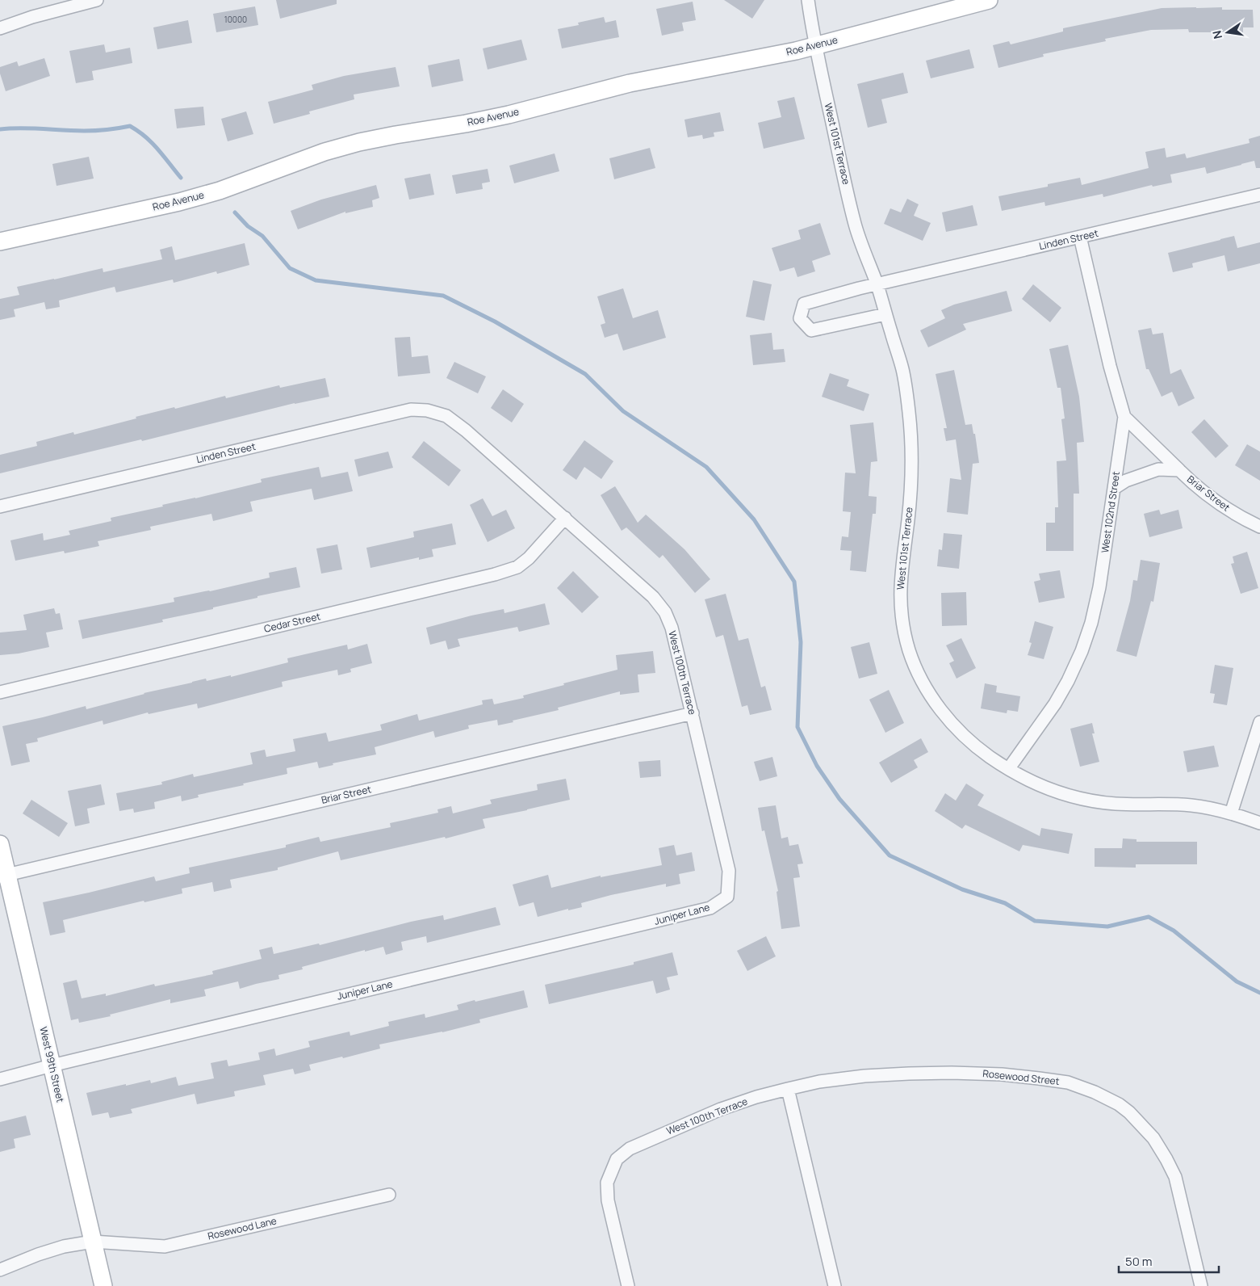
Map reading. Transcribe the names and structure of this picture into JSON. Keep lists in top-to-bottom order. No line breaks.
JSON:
{"streets":{"main road":["Roe Avenue","West 99th Street"],"street":["West 101st Terrace","Linden Street","Briar Street","West 102nd Street","Cedar Street","West 100th Terrace","Juniper Lane","Rosewood Street","Rosewood Lane"]},"crossings":[["Roe Avenue","West 101st Terrace"],["West 101st Terrace","Linden Street"],["West 101st Terrace","West 102nd Street"],["Linden Street","West 102nd Street"],["Linden Street","West 100th Terrace"],["Briar Street","West 102nd Street"],["Briar Street","West 100th Terrace"],["Briar Street","West 99th Street"],["Cedar Street","West 100th Terrace"],["West 100th Terrace","Juniper Lane"],["West 100th Terrace","Rosewood Street"],["Juniper Lane","West 99th Street"],["West 99th Street","Rosewood Lane"]],"house_numbers":["10000"],"scale_bar":"50 m","north":"left"}
